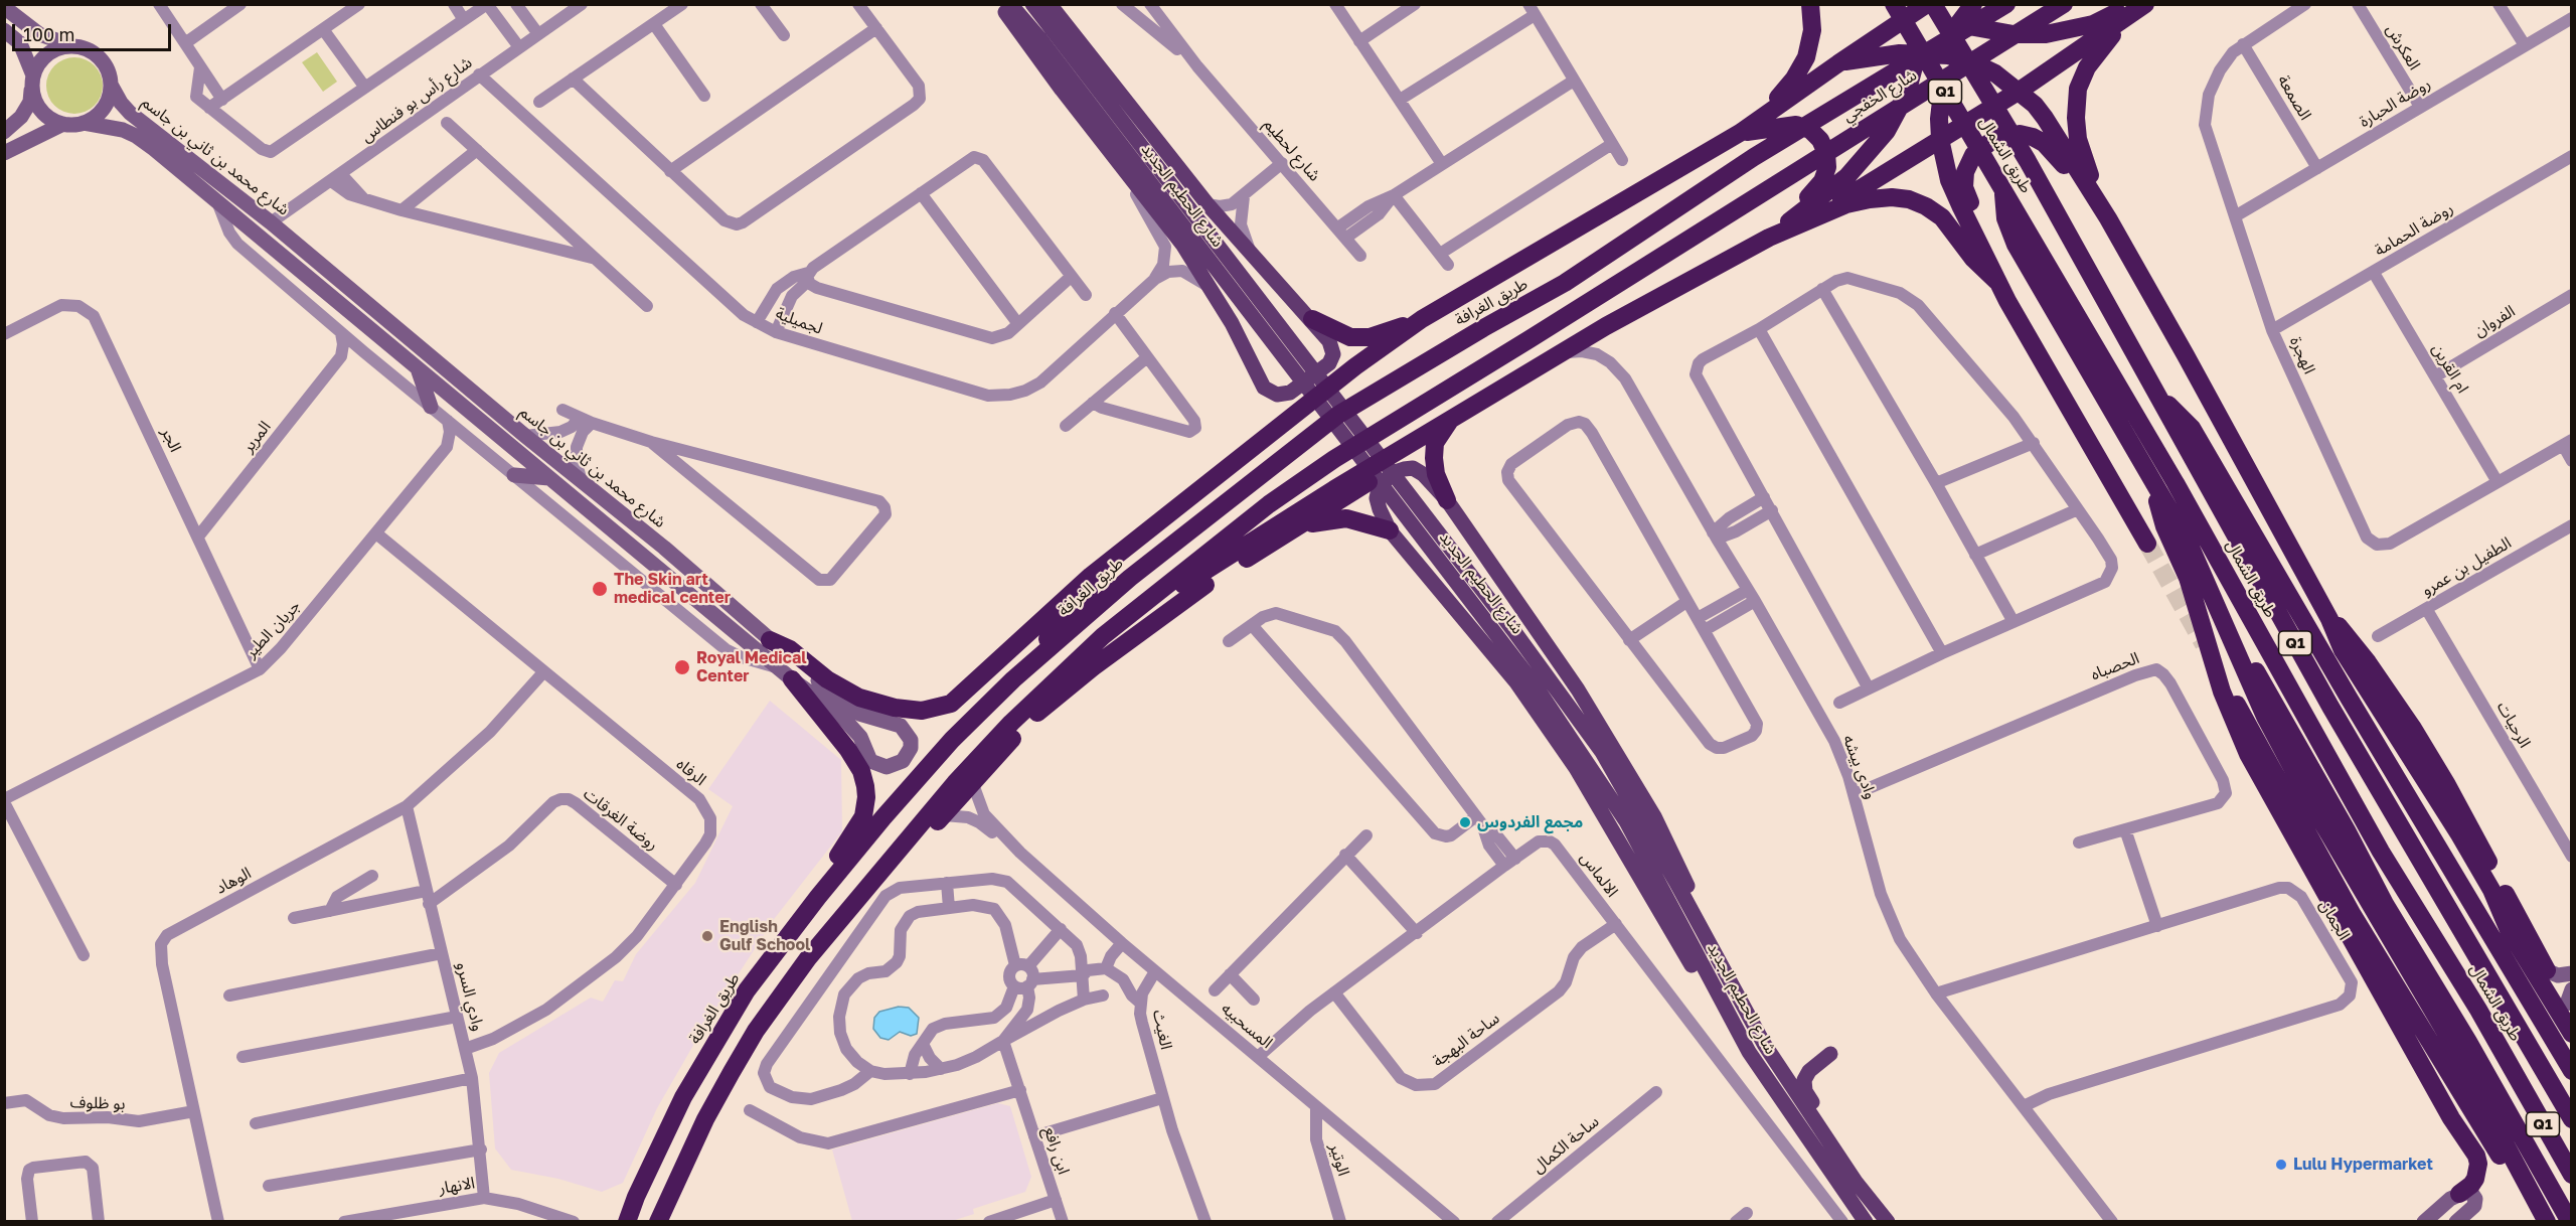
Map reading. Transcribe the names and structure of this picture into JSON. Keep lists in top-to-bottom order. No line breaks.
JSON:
{"streets":{"highway":["Q1","شارع الخفجي","طريق الشمال","طريق الغرافة"],"main road":["شارع محمد بن ثاني بن جاسم","شارع الحطيم الجديد"],"street":["العكرش","الصمعة","شارع رأس بو فنطاس","روضة الحبارة","شارع لحطيم","روضة الحمامة","لجميلية","الفروان","الهجرة","ام القرين","المرير","الجر","الطفيل بن عمرو","جريان الطير","الحصباه","الرحيات","وادى بيشه","الرفاه","روضة الغرقات","الالماس","الوهاد","الجمان","وادي السرو","المسحبيه","الغيث","ساحة البهجة","بو ظلوف","ساحة الكمال","ابن رافع","الوتير","الانهار"]},"crossings":[["العكرش","روضة الحبارة"],["شارع الخفجي","طريق الغرافة"],["الصمعة","روضة الحبارة"],["الصمعة","الهجرة"],["شارع رأس بو فنطاس","شارع محمد بن ثاني بن جاسم"],["شارع رأس بو فنطاس","لجميلية"],["روضة الحبارة","الهجرة"],["روضة الحمامة","الهجرة"],["روضة الحمامة","ام القرين"],["الفروان","ام القرين"],["الهجرة","ام القرين"],["المرير","الجر"],["الجر","جريان الطير"],["الطفيل بن عمرو","الرحيات"],["جريان الطير","الرفاه"],["الحصباه","وادى بيشه"],["وادى بيشه","الجمان"],["الرفاه","روضة الغرقات"],["الرفاه","الوهاد"],["الرفاه","وادي السرو"],["روضة الغرقات","وادي السرو"],["الالماس","المسحبيه"],["الالماس","ساحة البهجة"],["الوهاد","وادي السرو"],["الوهاد","بو ظلوف"],["وادي السرو","الانهار"],["المسحبيه","الغيث"],["المسحبيه","الوتير"]],"places":["The Skin art medical center","Royal Medical Center","مجمع الفردوس","English Gulf School","Lulu Hypermarket"],"scale_bar":"100 m"}
